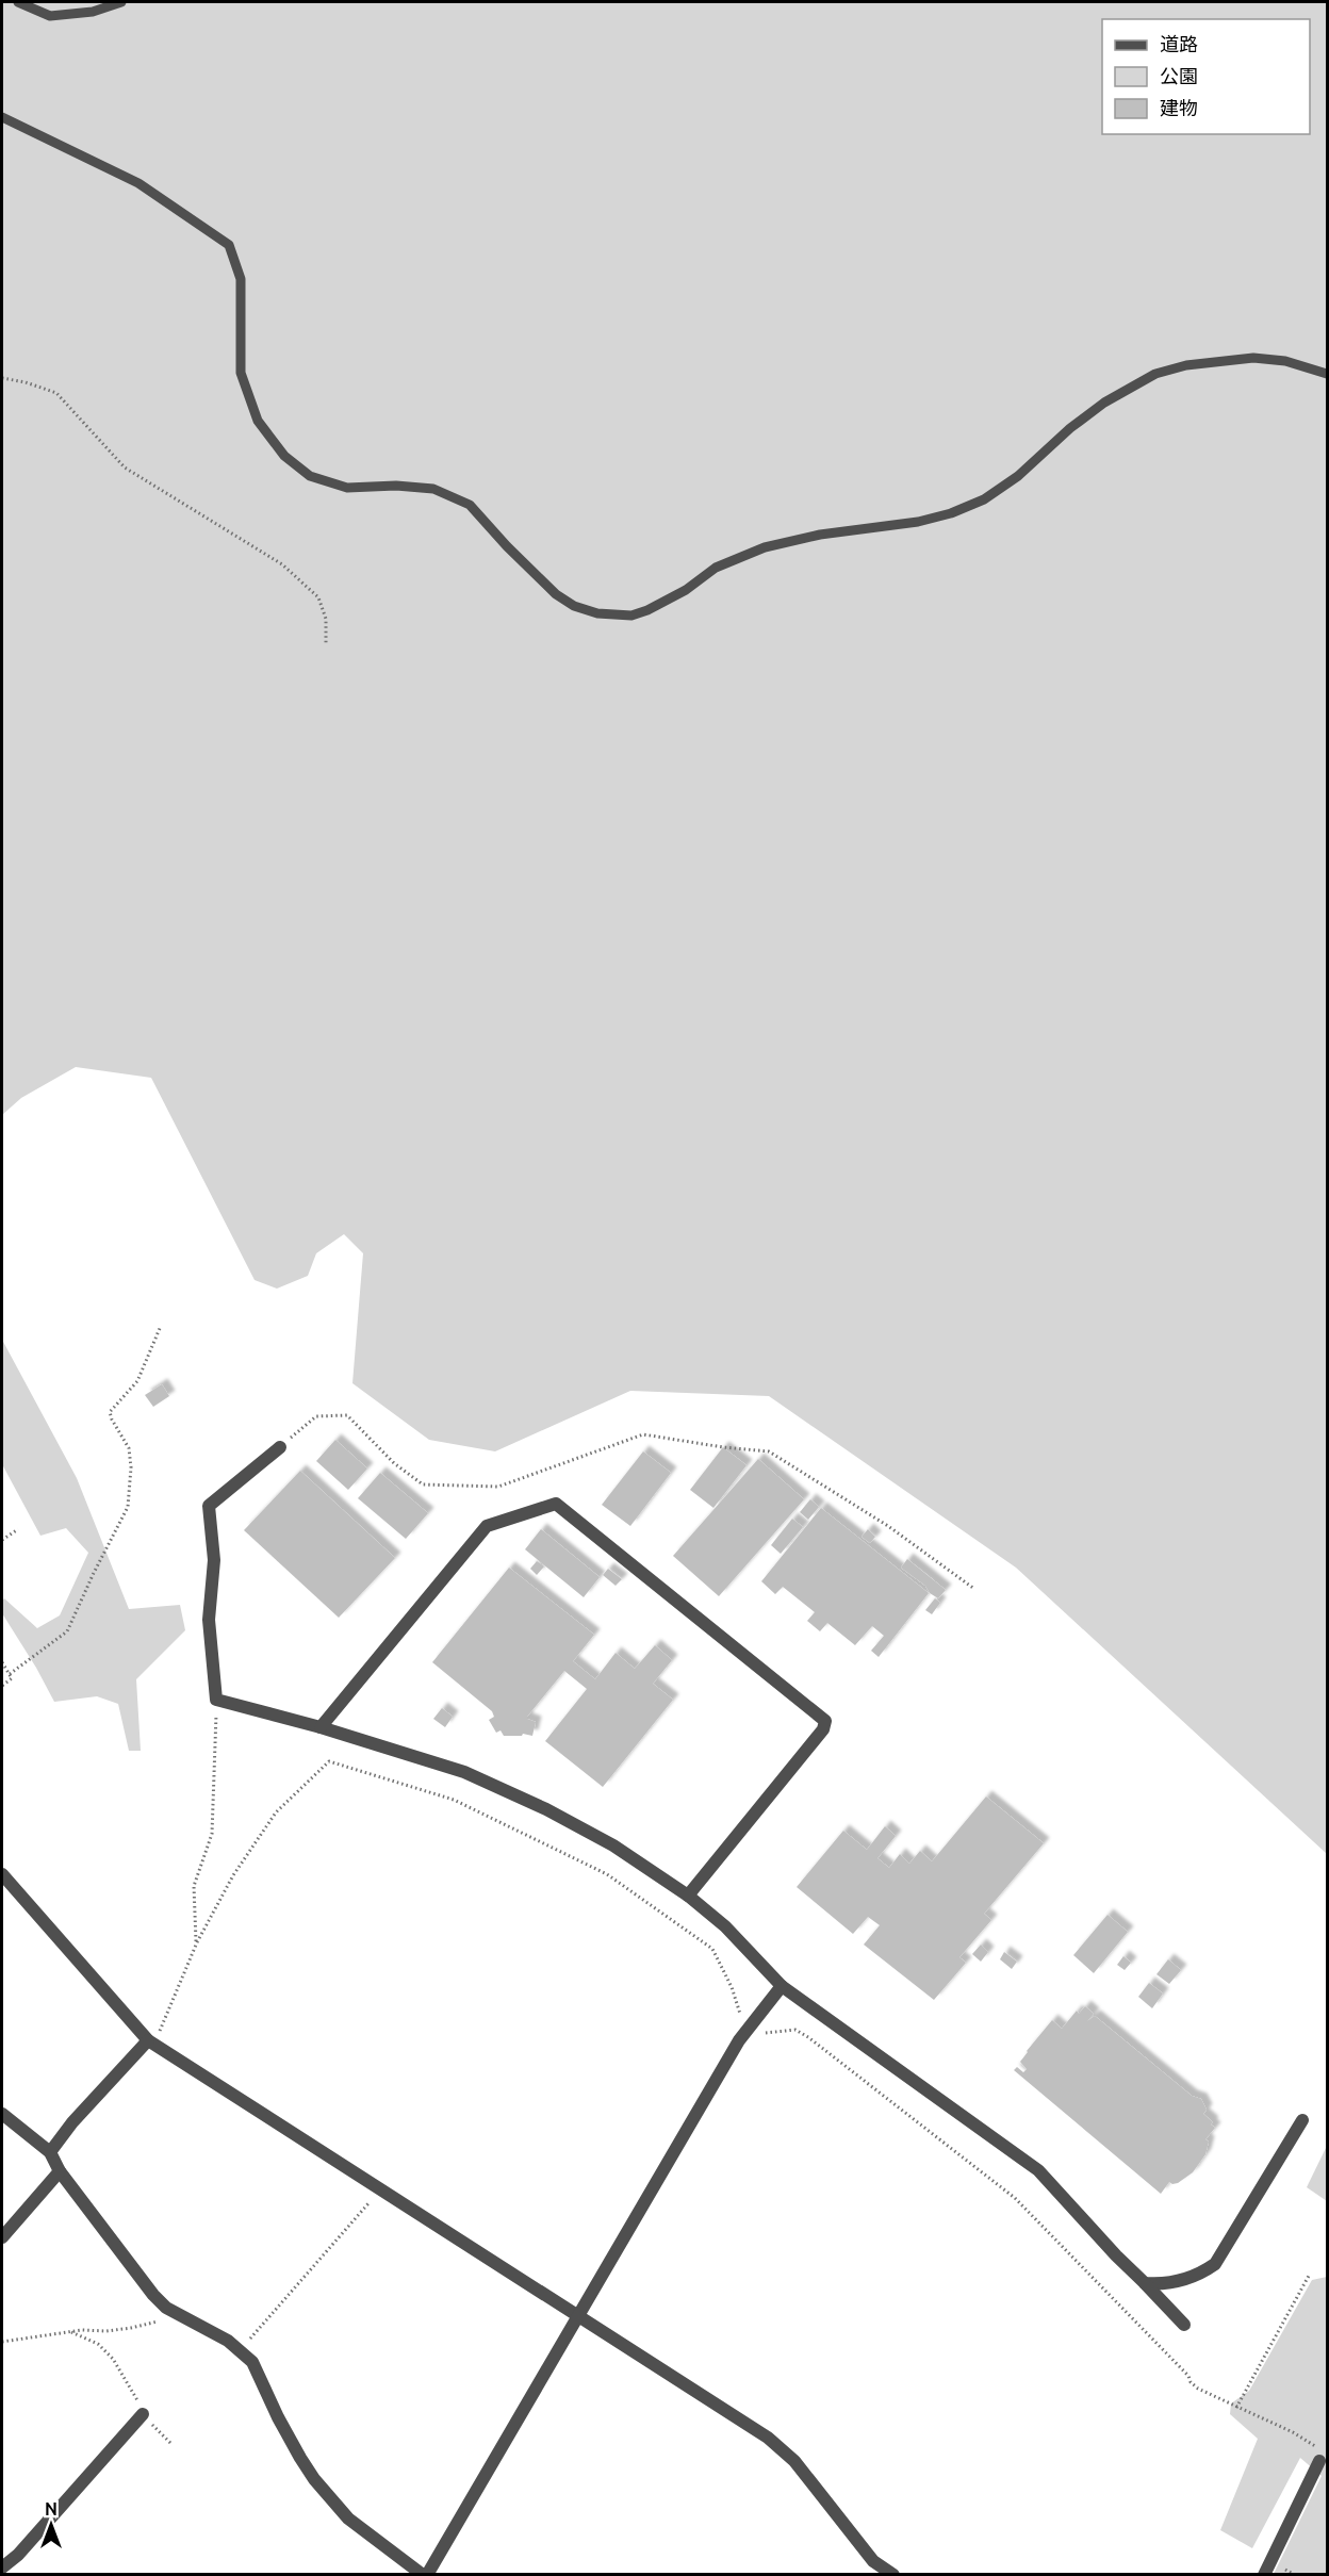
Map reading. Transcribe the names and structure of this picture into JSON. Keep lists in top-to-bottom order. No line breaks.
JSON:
{"legend":["道路","公園","建物"],"north":"top"}
